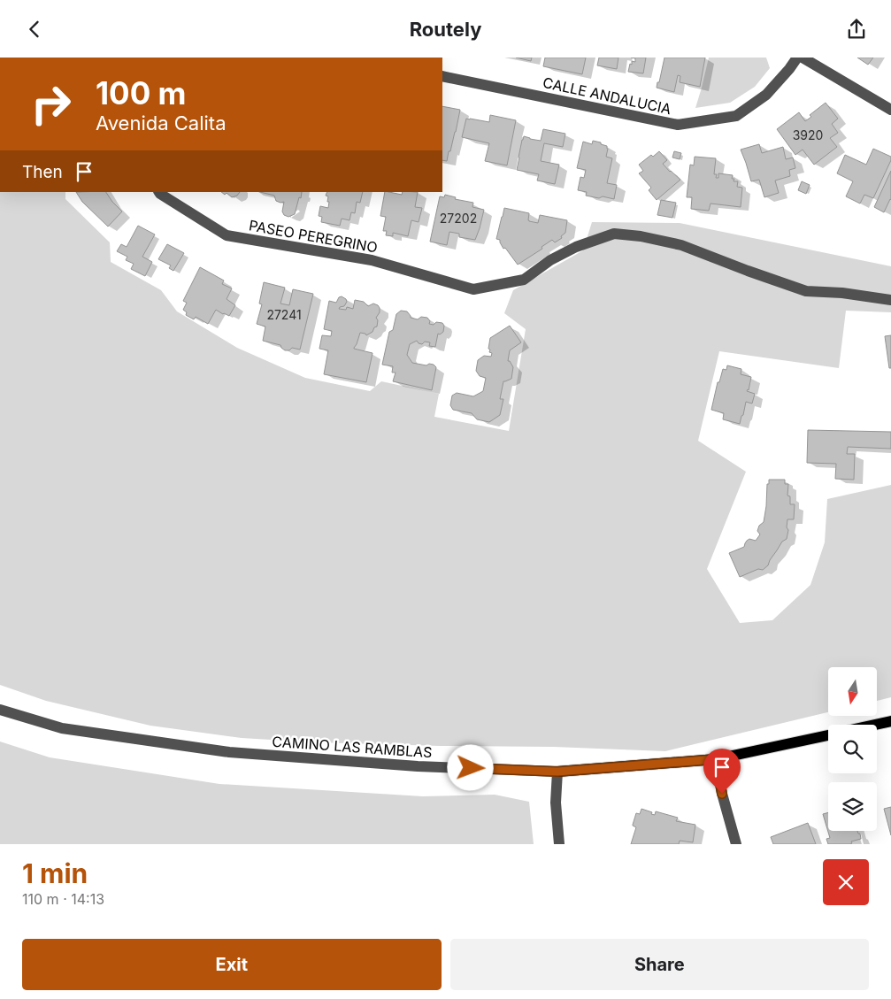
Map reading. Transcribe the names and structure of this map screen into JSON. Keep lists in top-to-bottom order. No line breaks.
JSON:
{"streets":{"main road":["CAMINO LAS RAMBLAS"],"street":["CALLE ANDALUCIA","PASEO PEREGRINO"]},"house_numbers":["3920","27202","27241"],"north":"bottom","page":{"header":"Routely","turn":["100 m","Avenida Calita"],"then":"Then","heading":["1 min","110 m · 14:13"],"buttons":["Exit","Share"]}}
